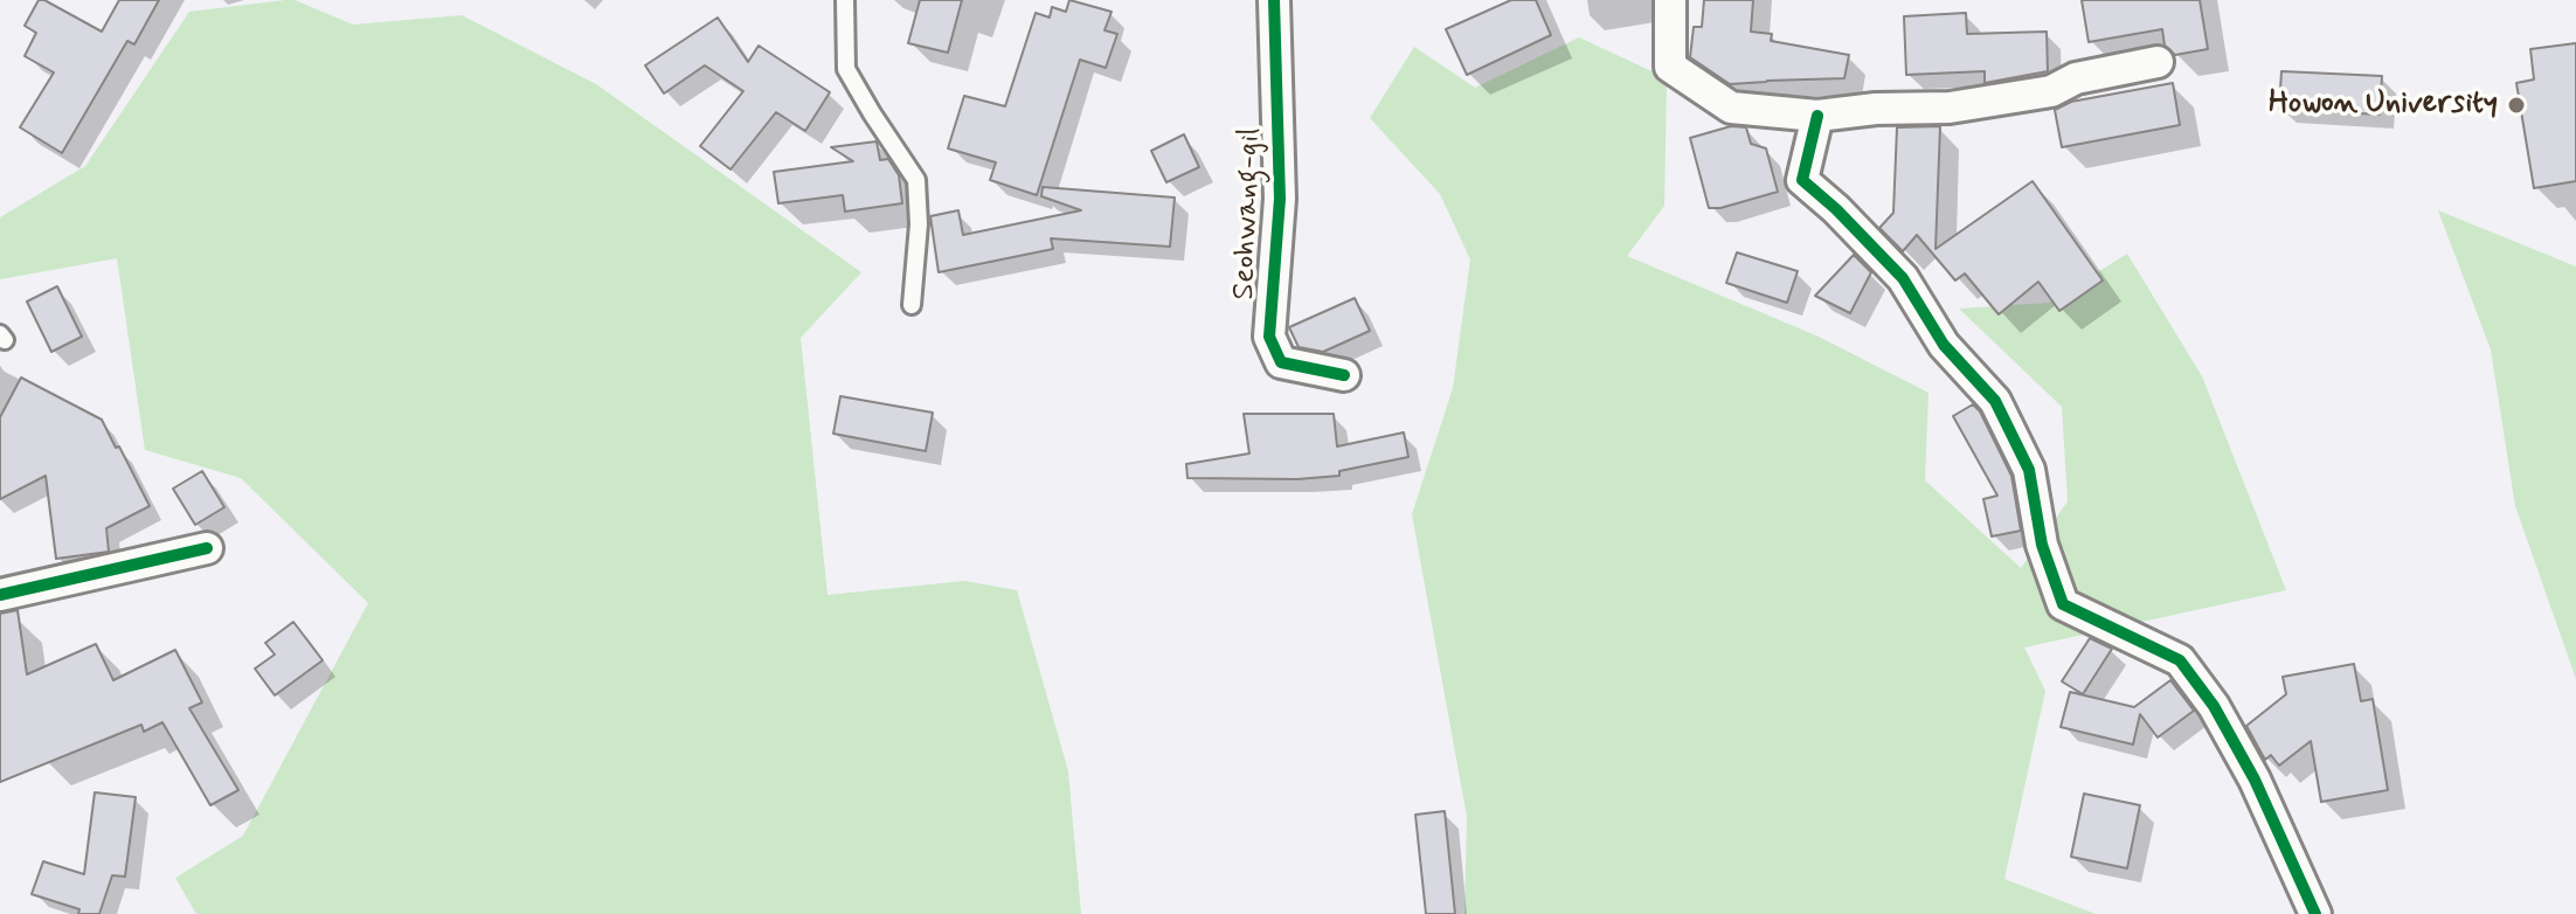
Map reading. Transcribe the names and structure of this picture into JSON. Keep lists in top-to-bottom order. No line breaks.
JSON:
{"streets":{"street":["Seohwang-gil"]},"places":["Howon University"]}
